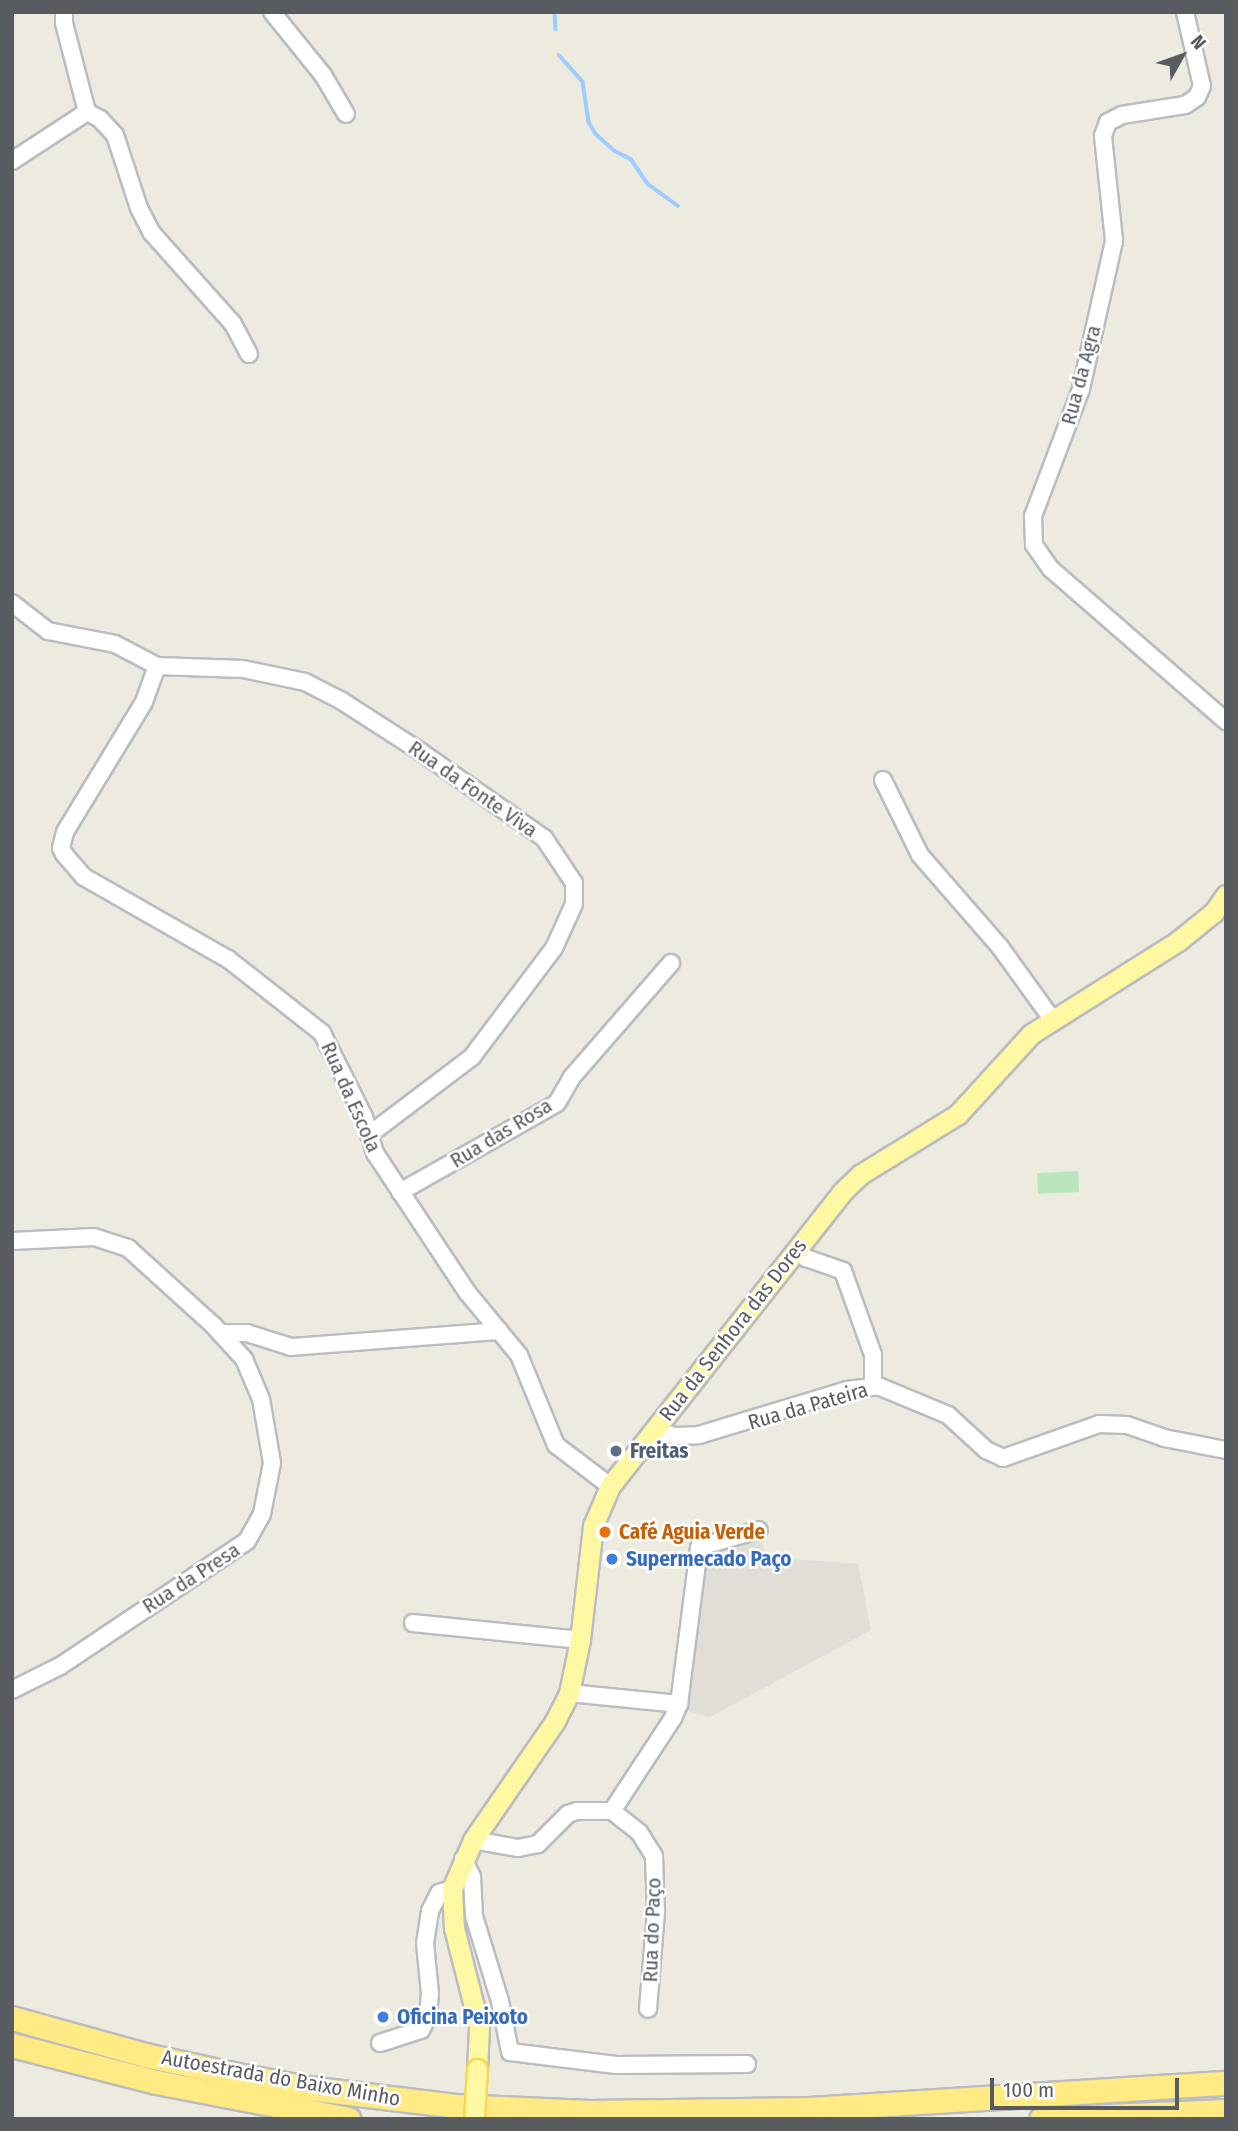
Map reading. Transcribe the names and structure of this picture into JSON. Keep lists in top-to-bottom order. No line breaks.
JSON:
{"streets":{"highway":["Autoestrada do Baixo Minho"],"main road":["Rua da Senhora das Dores"],"street":["Rua da Agra","Rua da Fonte Viva","Rua da Escola","Rua das Rosa","Rua da Pateira","Rua da Presa","Rua do Paço"]},"crossings":[["Rua da Fonte Viva","Rua da Escola"],["Rua da Escola","Rua das Rosa"],["Rua da Escola","Rua da Senhora das Dores"],["Rua da Senhora das Dores","Rua da Pateira"]],"places":["Freitas","Café Aguia Verde","Supermecado Paço","Oficina Peixoto"],"scale_bar":"100 m","north":"top right"}
